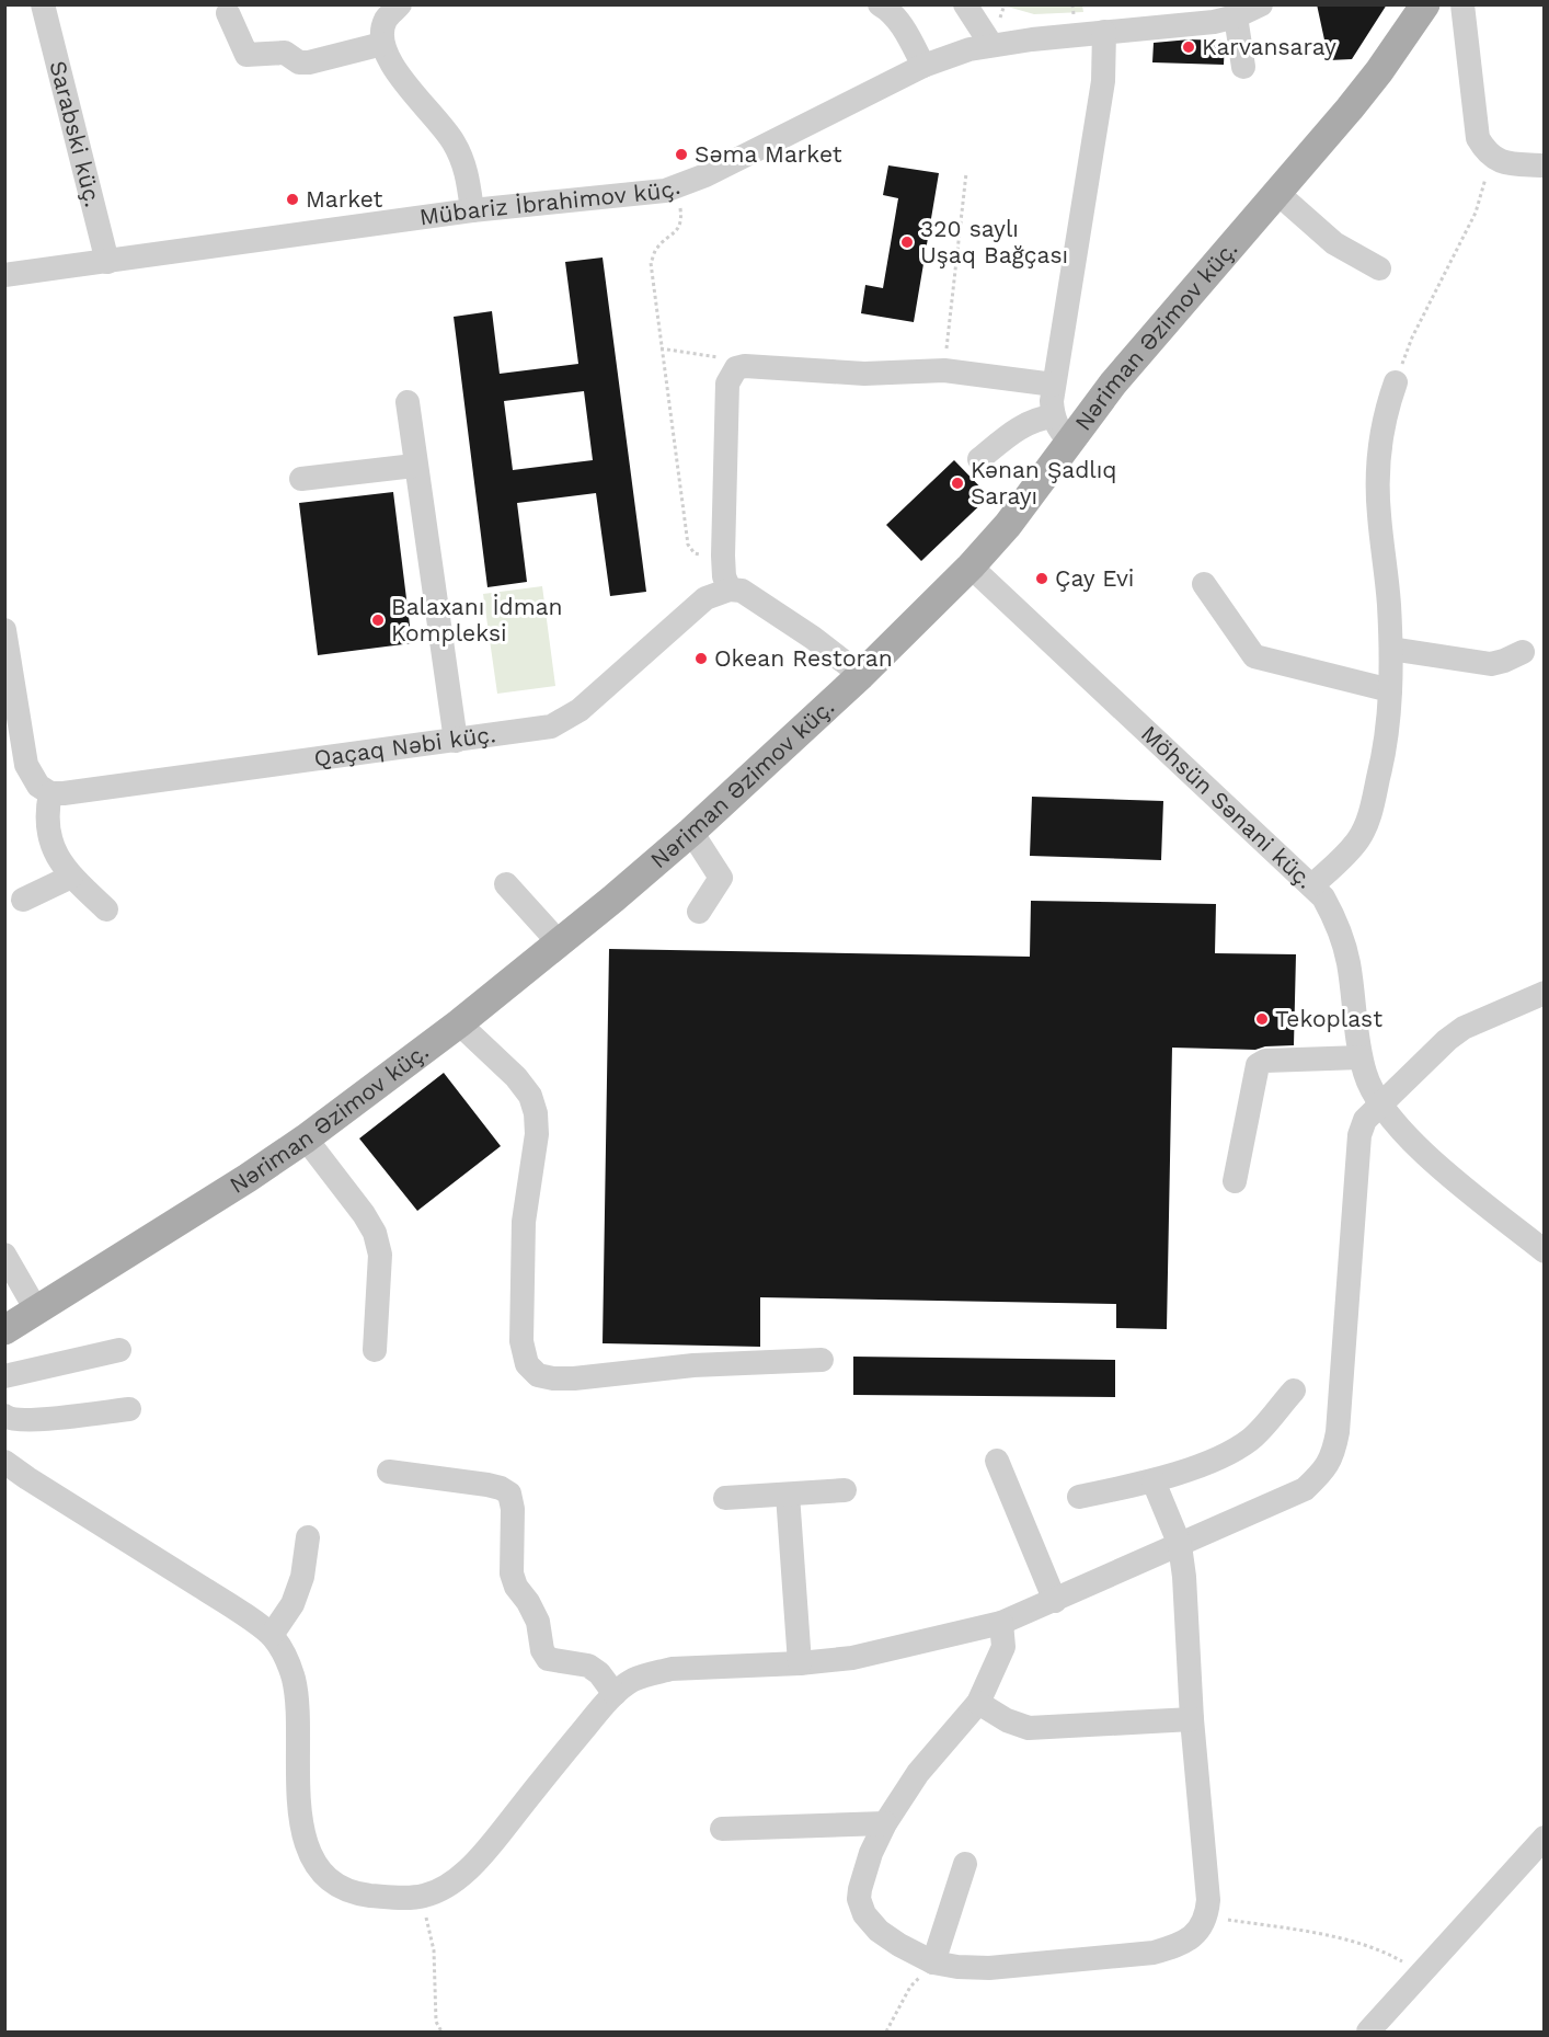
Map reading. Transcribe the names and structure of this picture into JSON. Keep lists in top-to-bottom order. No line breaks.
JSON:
{"streets":{"main road":["Nəriman Əzimov küç."],"street":["Sarabski küç.","Mübariz İbrahimov küç.","Qaçaq Nəbi küç.","Möhsün Sənani küç."]},"crossings":[["Sarabski küç.","Mübariz İbrahimov küç."],["Nəriman Əzimov küç.","Möhsün Sənani küç."]],"places":["Karvansaray","Səma Market","Market","320 saylı Uşaq Bağçası","Kənan Şadlıq Sarayı","Çay Evi","Balaxanı İdman Kompleksi","Okean Restoran","Tekoplast"]}
